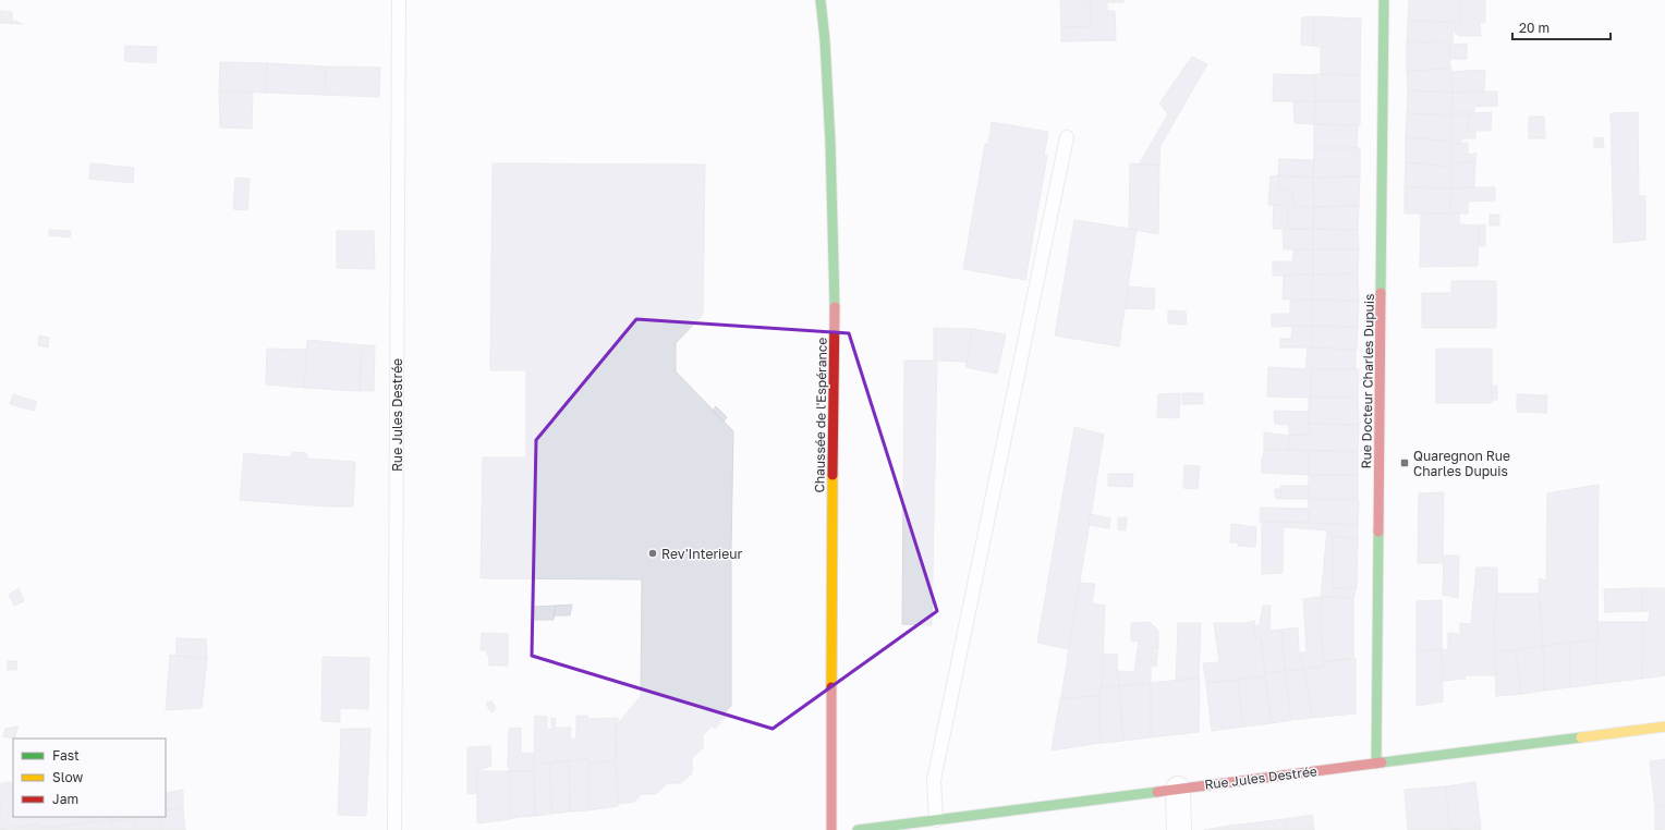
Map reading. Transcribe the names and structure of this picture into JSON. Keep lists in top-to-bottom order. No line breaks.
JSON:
{"streets":{"main road":["Rue Docteur Charles Dupuis","Rue Jules Destrée","Chaussée de l'Espérance"]},"crossings":[["Rue Docteur Charles Dupuis","Rue Jules Destrée"]],"places":{"transit":["Quaregnon Rue Charles Dupuis"],"other":["Rev'Interieur"]},"legend":["Fast","Slow","Jam"],"scale_bar":"20 m"}
